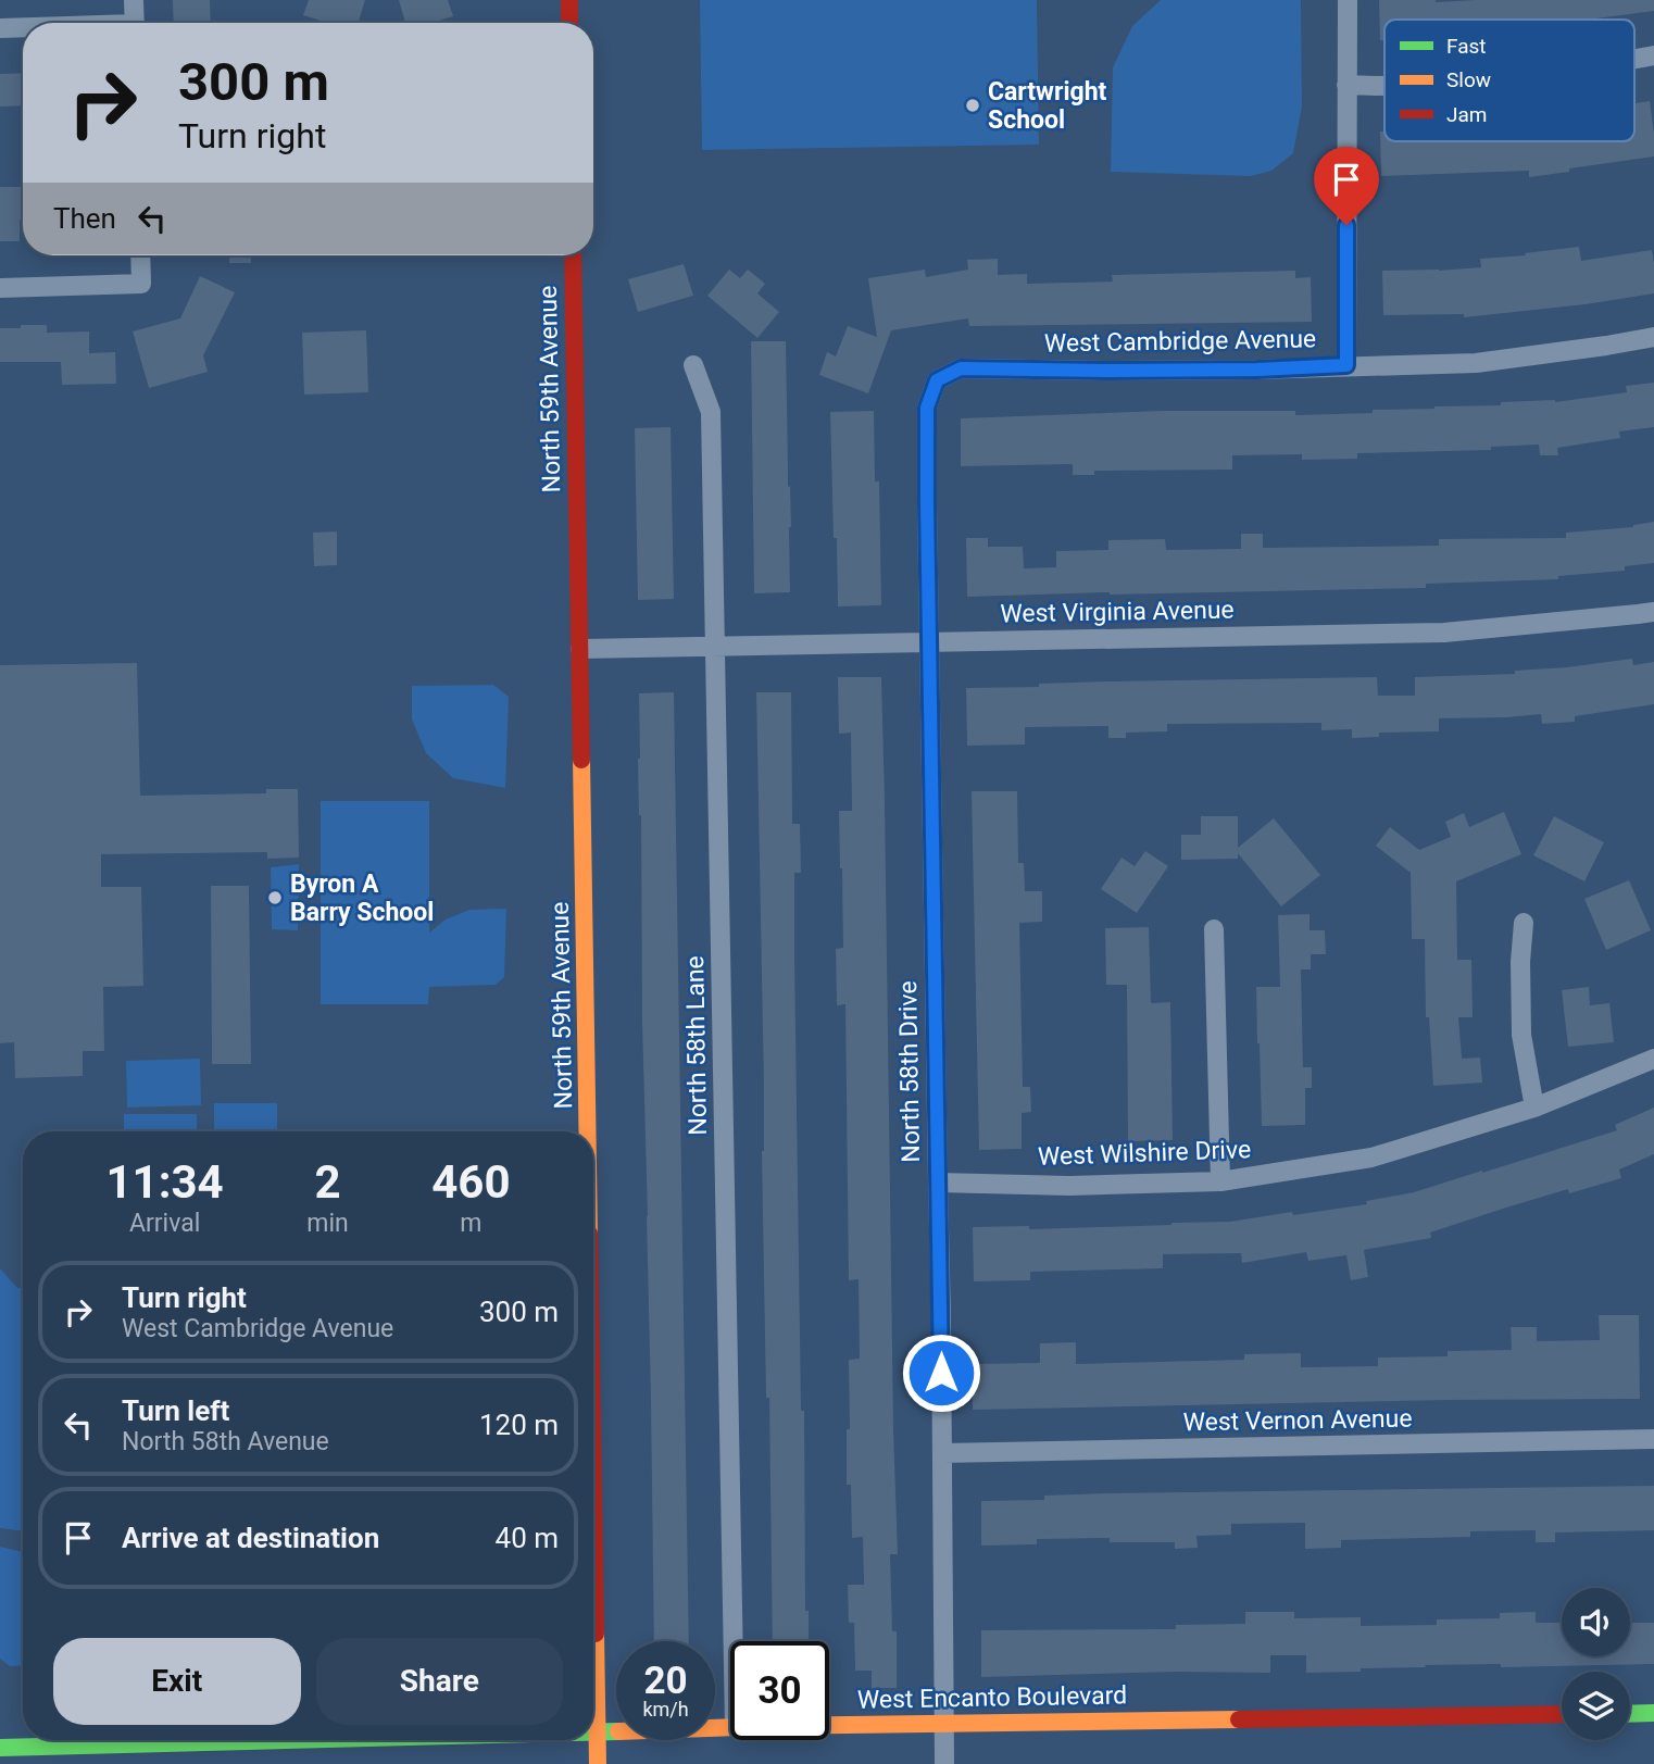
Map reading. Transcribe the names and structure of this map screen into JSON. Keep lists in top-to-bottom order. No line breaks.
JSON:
{"streets":{"street":["West Cambridge Avenue","North 59th Avenue","West Virginia Avenue","North 58th Lane","North 58th Drive","West Wilshire Drive","West Vernon Avenue","West Encanto Boulevard"]},"crossings":[["West Cambridge Avenue","North 58th Drive"],["North 59th Avenue","West Virginia Avenue"],["North 59th Avenue","West Encanto Boulevard"],["West Virginia Avenue","North 58th Lane"],["West Virginia Avenue","North 58th Drive"],["North 58th Drive","West Wilshire Drive"],["North 58th Drive","West Vernon Avenue"],["North 58th Drive","West Encanto Boulevard"]],"places":["Cartwright School","Byron A Barry School"],"legend":["Fast","Slow","Jam"],"page":{"turn":["300 m","Turn right"],"then":"Then","eta":["11:34","Arrival","2","min","460","m"],"list":[{"name":"Turn right","note":"West Cambridge Avenue","value":"300 m"},{"name":"Turn left","note":"North 58th Avenue","value":"120 m"},{"name":"Arrive at destination","value":"40 m"}],"buttons":["Exit","Share"],"speed":"20 km/h","limit":"30"}}
